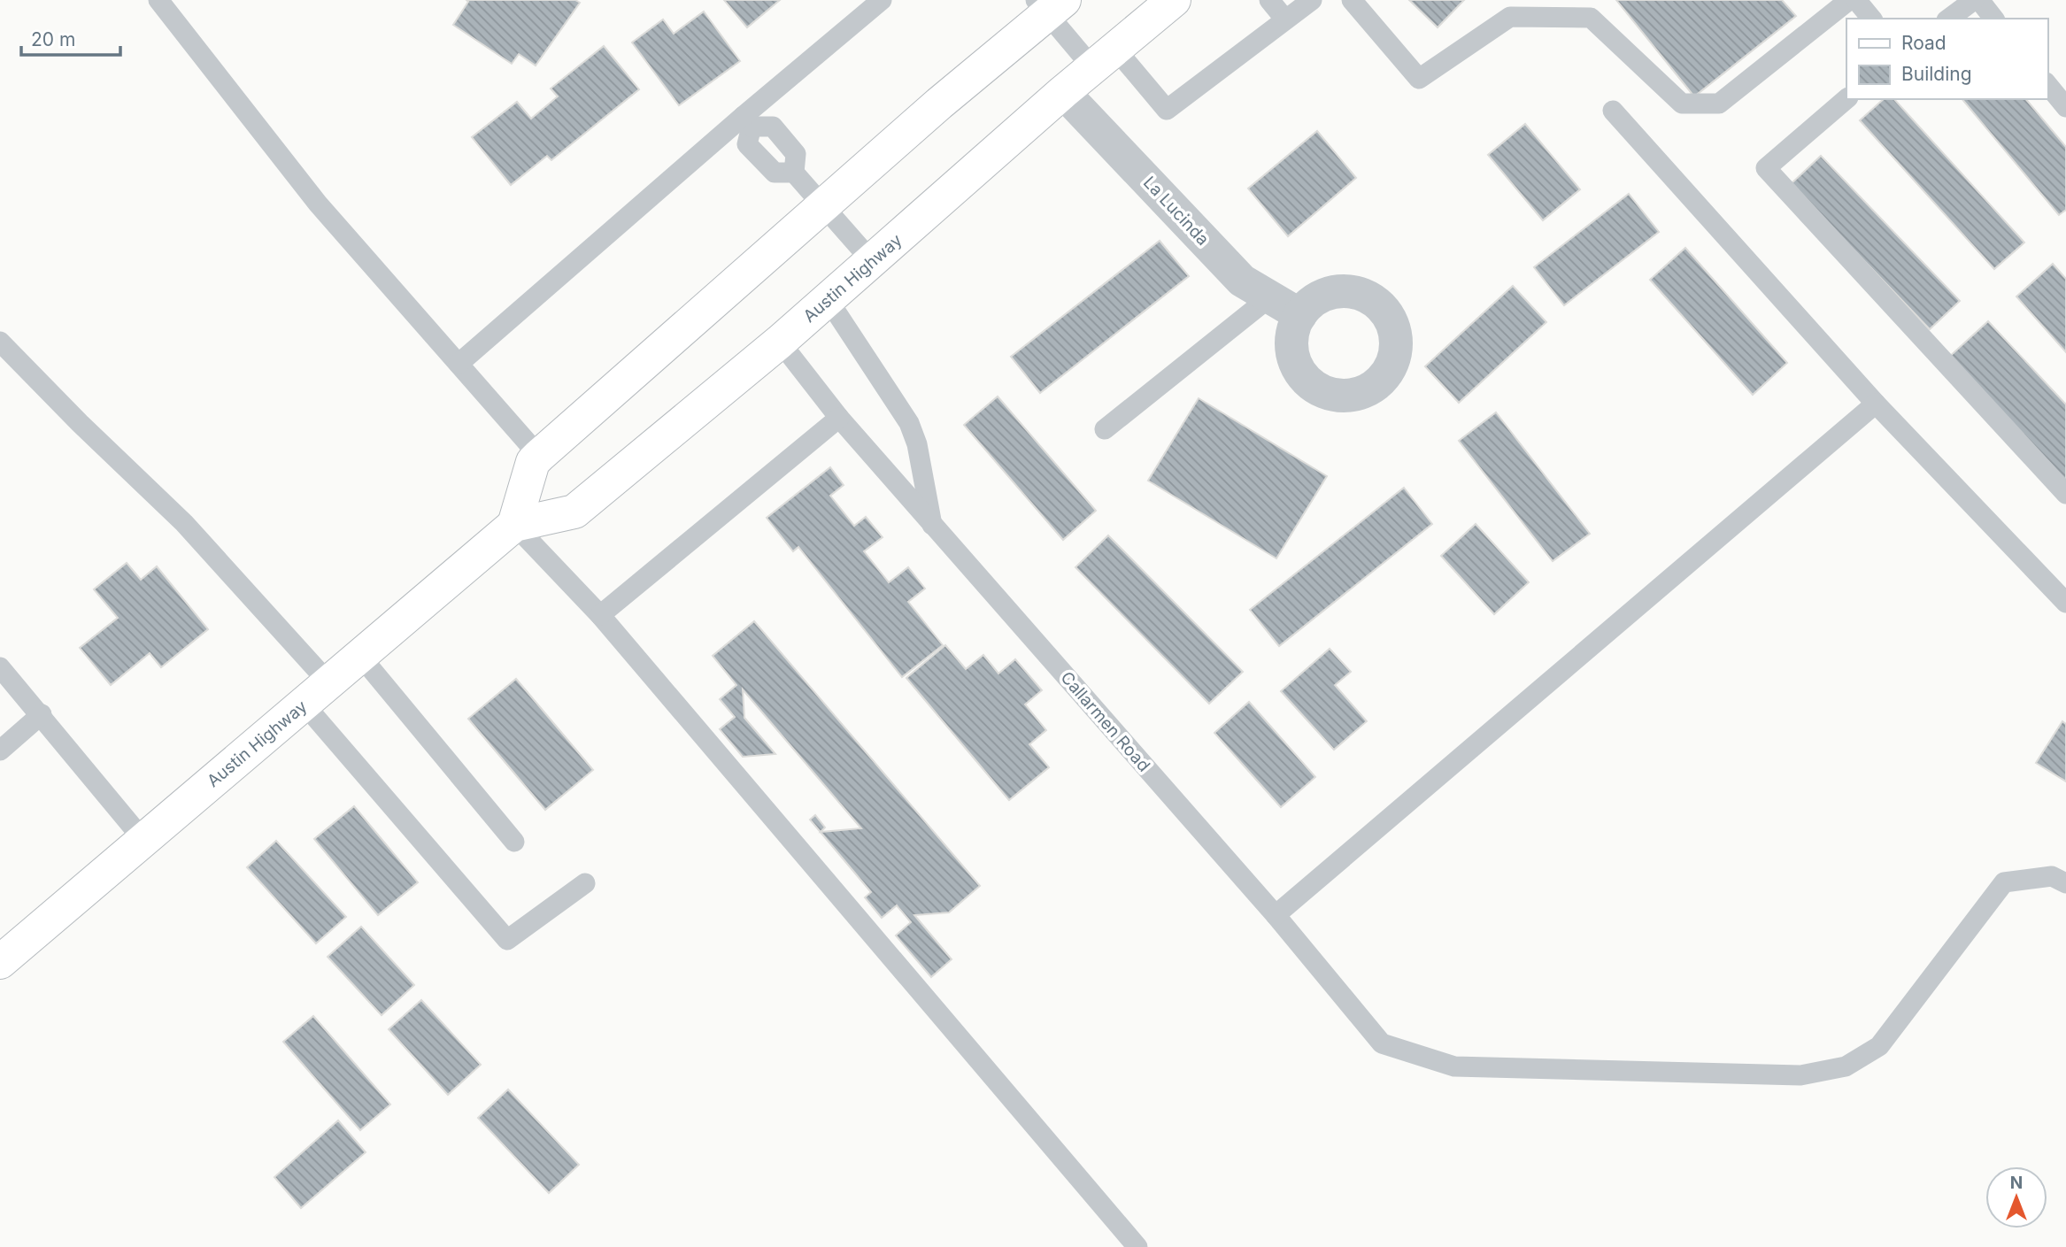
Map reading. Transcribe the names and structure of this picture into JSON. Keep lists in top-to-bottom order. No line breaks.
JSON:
{"streets":{"main road":["Austin Highway"],"street":["La Lucinda"],"lane":["Callarmen Road"]},"crossings":[["La Lucinda","Austin Highway"],["Austin Highway","Callarmen Road"]],"legend":["Road","Building"],"scale_bar":"20 m","north":"top"}
